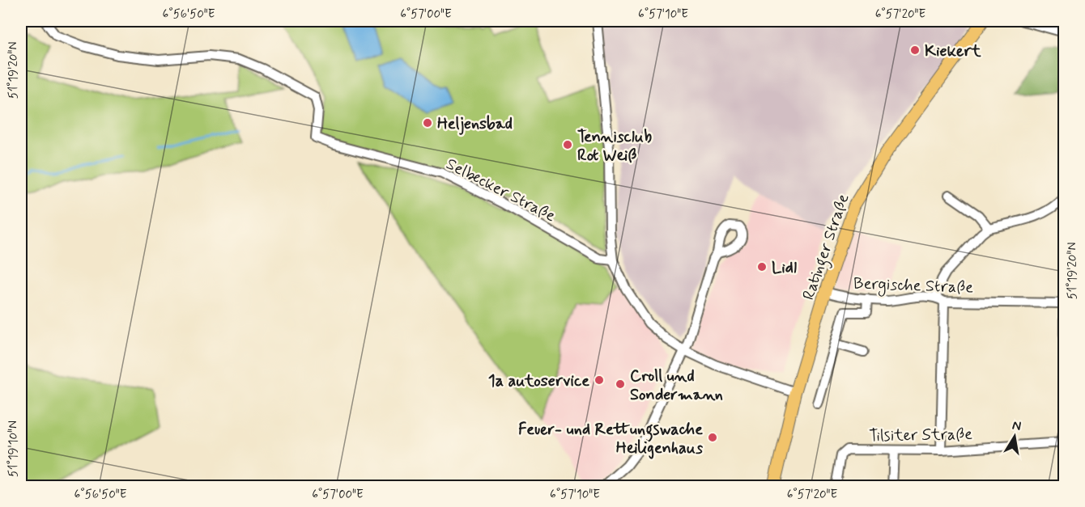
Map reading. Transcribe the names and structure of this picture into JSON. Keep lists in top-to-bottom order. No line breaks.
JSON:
{"streets":{"main road":["Ratinger Straße"],"street":["Selbecker Straße","Bergische Straße","Tilsiter Straße"]},"crossings":[["Ratinger Straße","Bergische Straße"]],"places":["Kiekert","Heljensbad","Tennisclub Rot Weiß","Lidl","1a autoservice","Croll und Sondermann","Feuer- und Rettungswache Heiligenhaus"],"north":"top","coordinates":["6°56'50\"E","6°57'00\"E","6°57'10\"E","6°57'20\"E","51°19'20\"N","51°19'10\"N"]}
